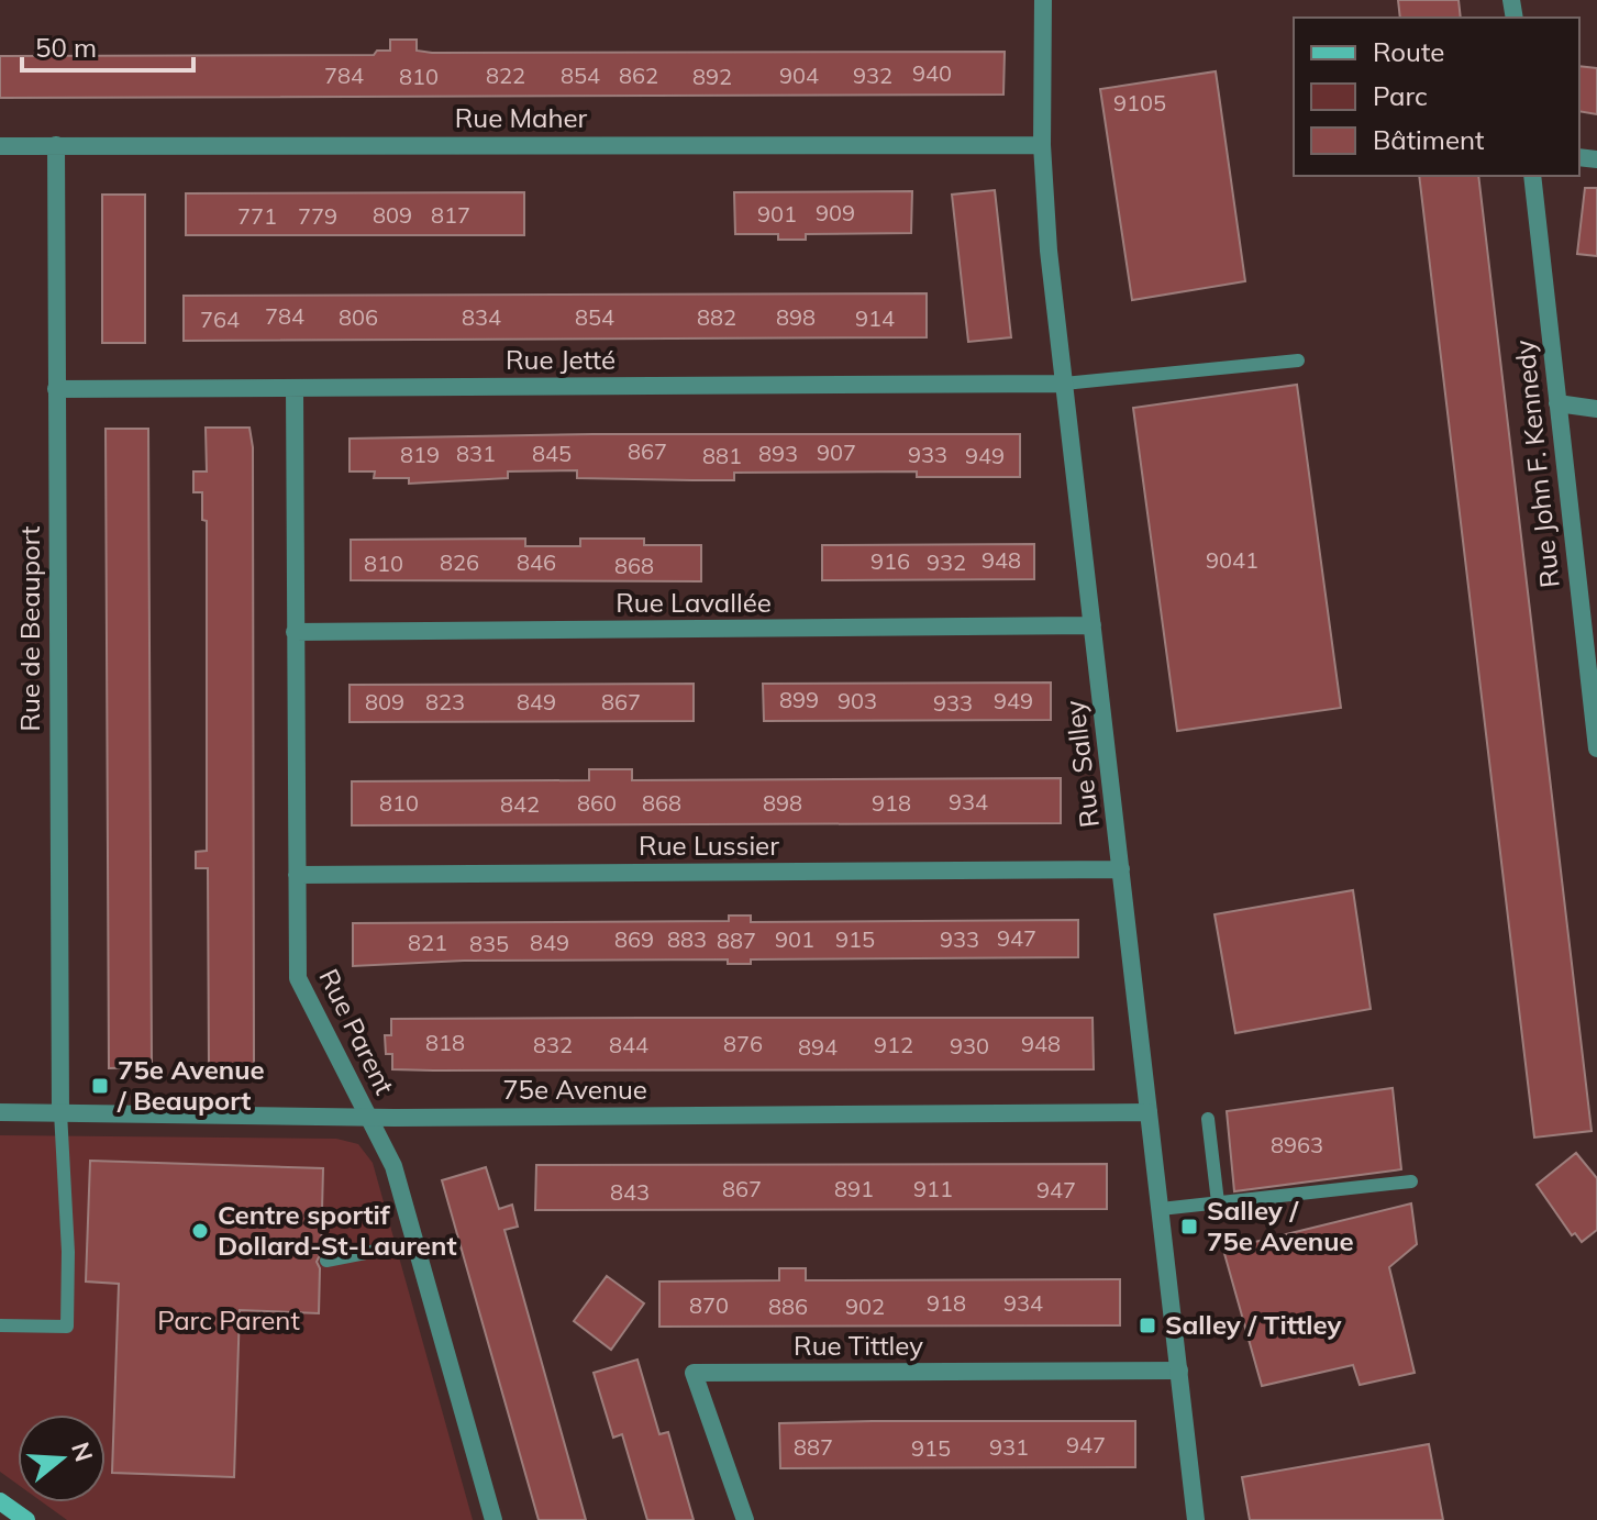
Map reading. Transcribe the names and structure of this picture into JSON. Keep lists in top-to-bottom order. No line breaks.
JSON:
{"streets":{"street":["Rue Maher","Rue Jetté","Rue John F. Kennedy","Rue Lavallée","Rue de Beauport","Rue Salley","Rue Lussier","Rue Parent","75e Avenue","Rue Tittley"]},"crossings":[["Rue Maher","Rue de Beauport"],["Rue Maher","Rue Salley"],["Rue Jetté","Rue de Beauport"],["Rue Jetté","Rue Salley"],["Rue Jetté","Rue Parent"],["Rue Lavallée","Rue Salley"],["Rue Lavallée","Rue Parent"],["Rue de Beauport","75e Avenue"],["Rue Salley","Rue Lussier"],["Rue Salley","75e Avenue"],["Rue Salley","Rue Tittley"],["Rue Lussier","Rue Parent"],["Rue Parent","75e Avenue"]],"parks":["Parc Parent"],"places":{"transit":["75e Avenue / Beauport","Salley / 75e Avenue","Salley / Tittley"],"other":["Centre sportif Dollard-St-Laurent"]},"house_numbers":["940","784","822","854","862","904","932","810","892","9105","909","901","809","817","771","779","784","806","834","854","882","898","914","764","867","907","831","845","893","819","933","881","949","948","9041","916","826","846","932","810","868","899","903","949","809","823","849","867","933","934","810","860","868","898","918","842","947","869","883","901","915","933","887","821","849","835","818","876","948","832","844","912","930","894","8963","867","891","911","947","843","918","934","870","886","902","947","887","931","915"],"legend":["Route","Parc","Bâtiment"],"scale_bar":"50 m","north":"right"}
